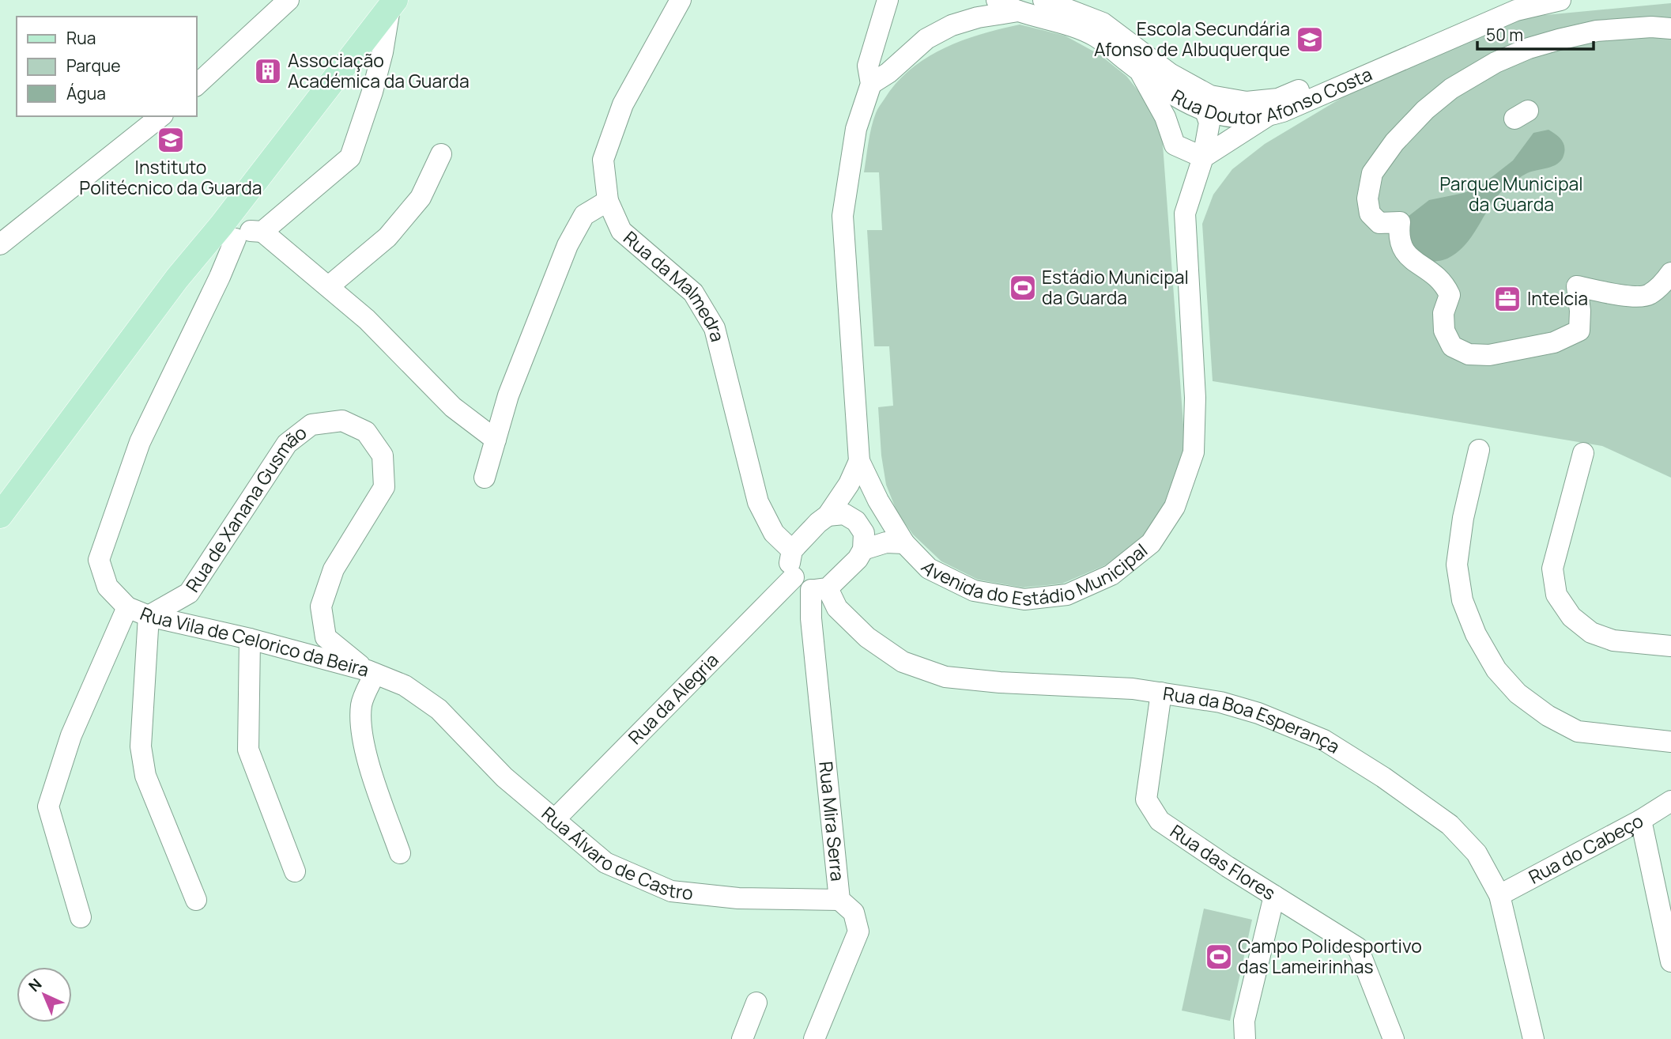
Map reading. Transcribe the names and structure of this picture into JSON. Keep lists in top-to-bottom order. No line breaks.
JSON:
{"streets":{"street":["Rua Doutor Afonso Costa","Rua da Malmedra","Rua de Xanana Gusmão","Avenida do Estádio Municipal","Rua Vila de Celorico da Beira","Rua da Alegria","Rua da Boa Esperança","Rua Mira Serra","Rua do Cabeço","Rua Álvaro de Castro","Rua das Flores"]},"crossings":[["Rua Doutor Afonso Costa","Avenida do Estádio Municipal"],["Rua da Malmedra","Rua da Alegria"],["Rua da Malmedra","Rua da Boa Esperança"],["Rua da Malmedra","Rua Mira Serra"],["Rua de Xanana Gusmão","Rua Vila de Celorico da Beira"],["Rua Vila de Celorico da Beira","Rua Álvaro de Castro"],["Rua da Alegria","Rua da Boa Esperança"],["Rua da Alegria","Rua Mira Serra"],["Rua da Alegria","Rua Álvaro de Castro"],["Rua da Boa Esperança","Rua Mira Serra"],["Rua da Boa Esperança","Rua do Cabeço"],["Rua da Boa Esperança","Rua das Flores"],["Rua Mira Serra","Rua Álvaro de Castro"]],"parks":["Parque Municipal da Guarda"],"places":{"school or university":["Escola Secundária Afonso de Albuquerque","Instituto Politécnico da Guarda"],"building":["Associação Académica da Guarda"],"sports":["Estádio Municipal da Guarda","Campo Polidesportivo das Lameirinhas"],"office":["Intelcia"]},"legend":["Rua","Parque","Água"],"scale_bar":"50 m","north":"top left"}
